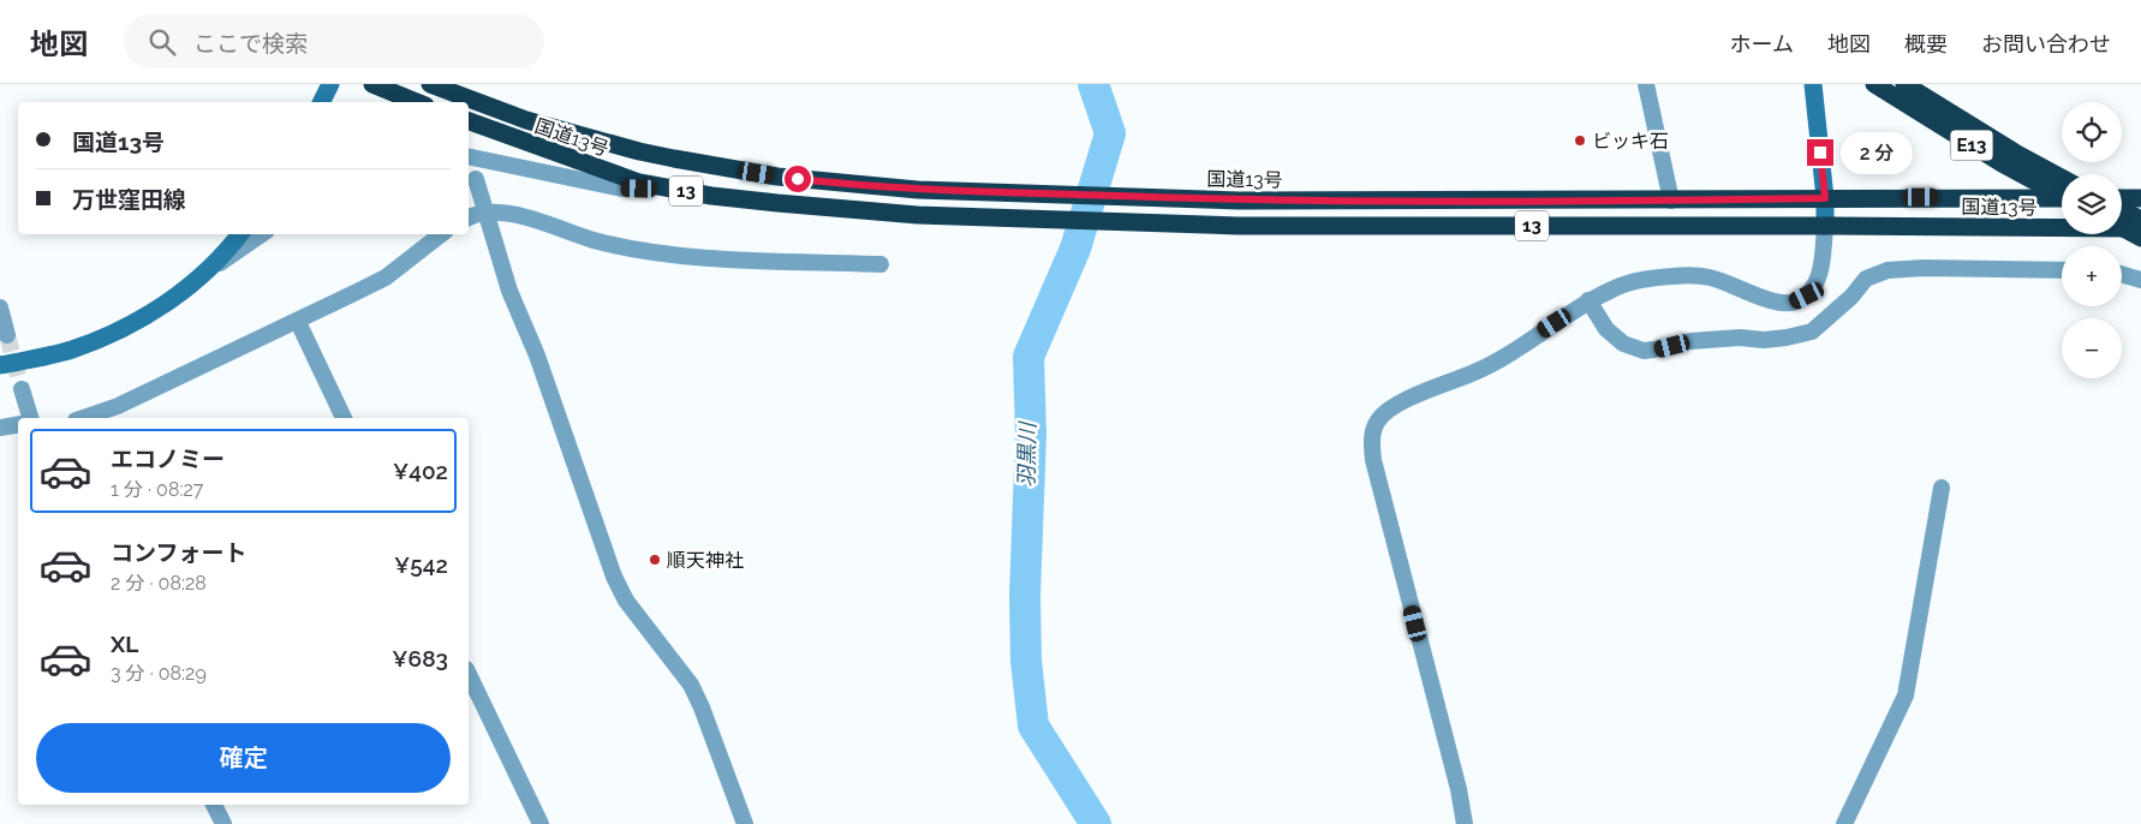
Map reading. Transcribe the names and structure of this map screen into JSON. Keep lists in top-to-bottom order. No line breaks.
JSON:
{"streets":{"highway":["国道13号","E13","13"]},"water":["羽黒川"],"places":["ビッキ石","順天神社"],"page":{"header":"地図","search":"ここで検索","nav":["ホーム","地図","概要","お問い合わせ"],"map_buttons":["+","−"],"banner":["国道13号","万世窪田線"],"bubble":"2 分","list":[{"name":"エコノミー","note":"1 分 · 08:27","value":"¥402"},{"name":"コンフォート","note":"2 分 · 08:28","value":"¥542"},{"name":"XL","note":"3 分 · 08:29","value":"¥683"}],"buttons":"確定"}}
